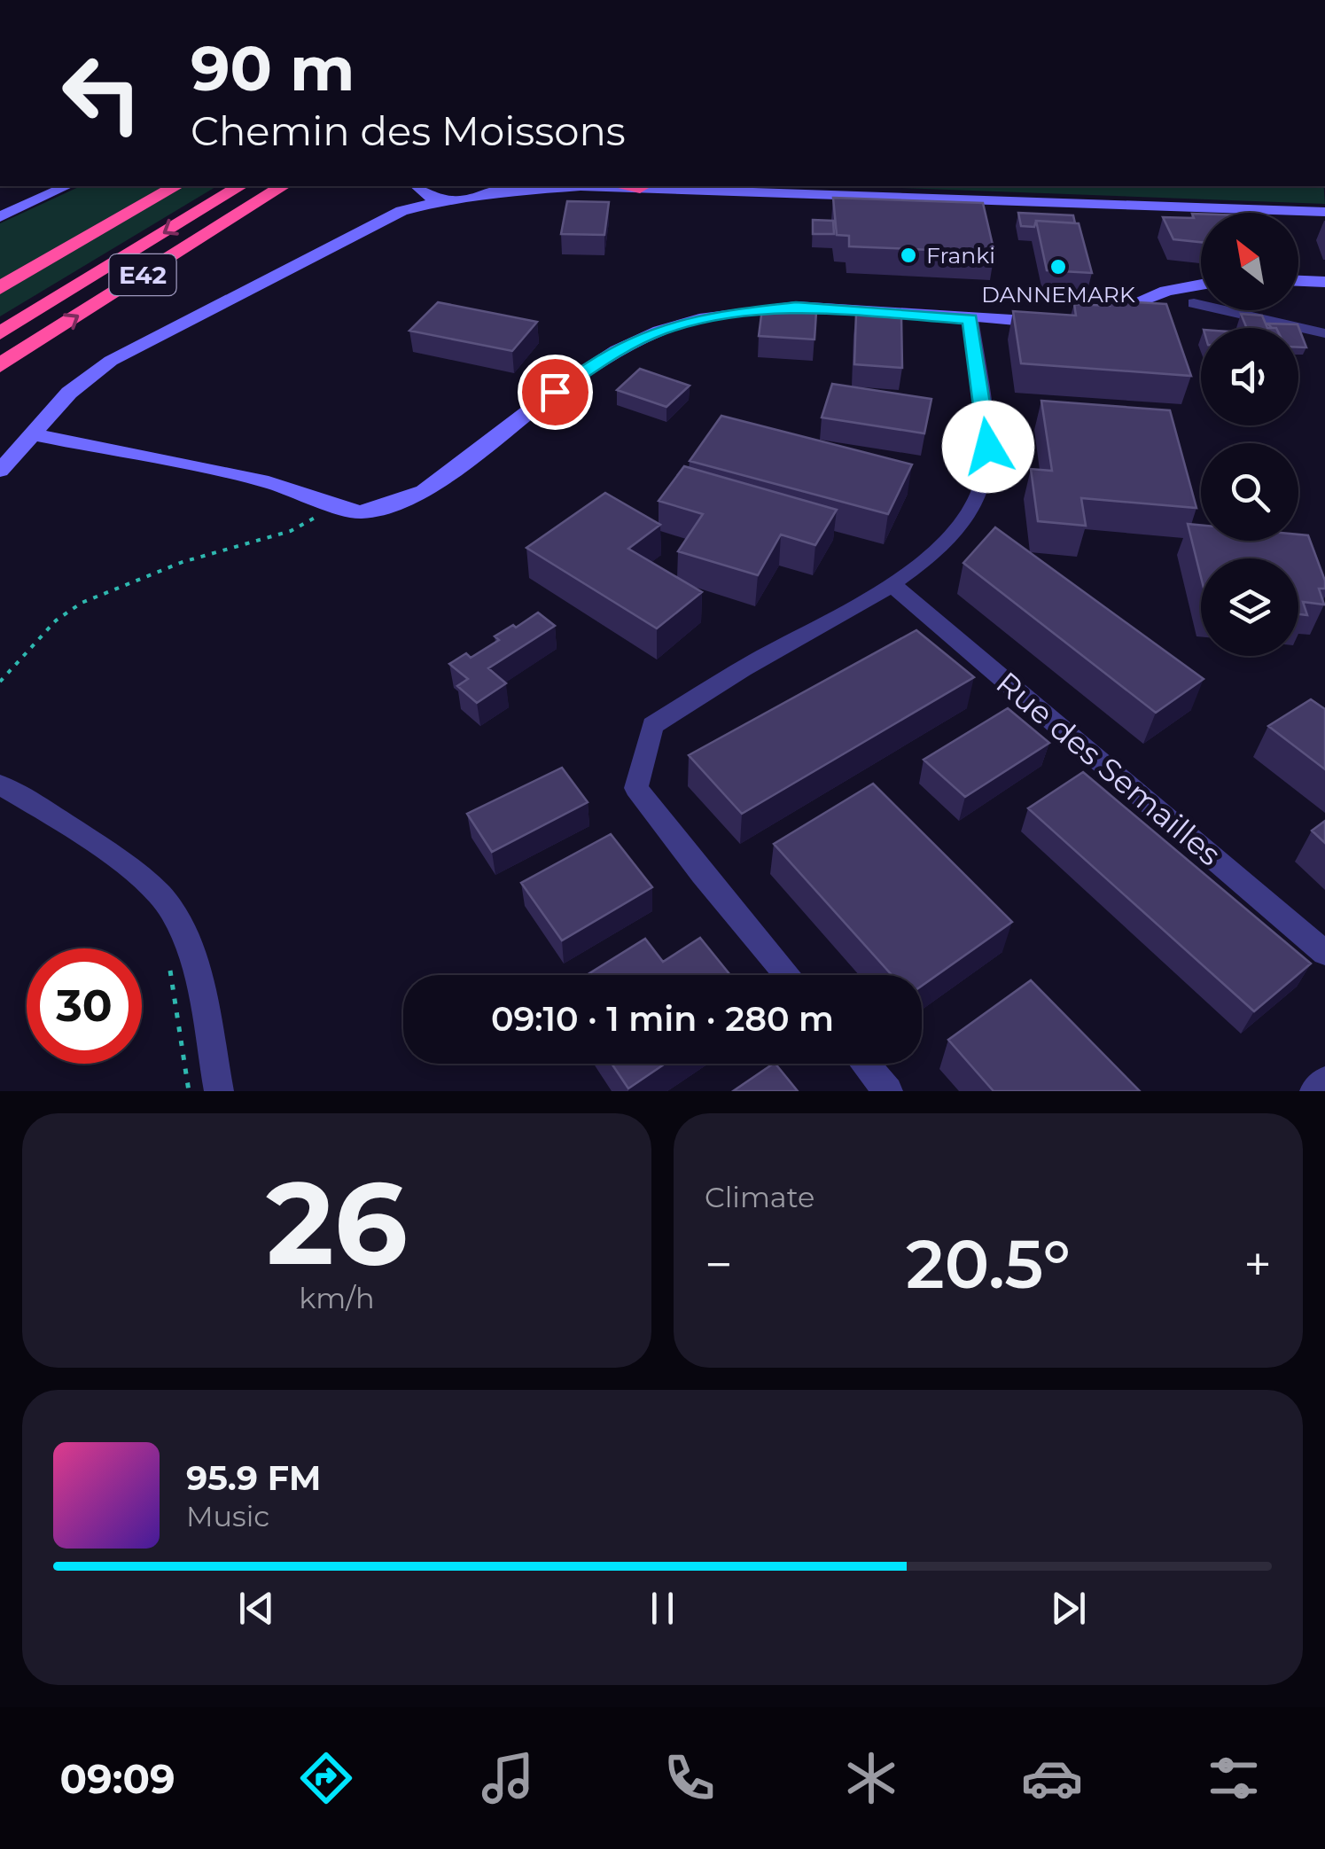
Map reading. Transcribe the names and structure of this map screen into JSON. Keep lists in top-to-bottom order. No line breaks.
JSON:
{"streets":{"highway":["E42"],"street":["Rue des Semailles"]},"places":["Franki","DANNEMARK"],"north":"top left","page":{"turn":["90 m","Chemin des Moissons"],"limit":"30","trip":"09:10 · 1 min · 280 m","tile":[["26","km/h"],"Climate"],"heat":["−","20.5°","+"],"song":["95.9 FM","Music"],"tabs":"09:09"}}
